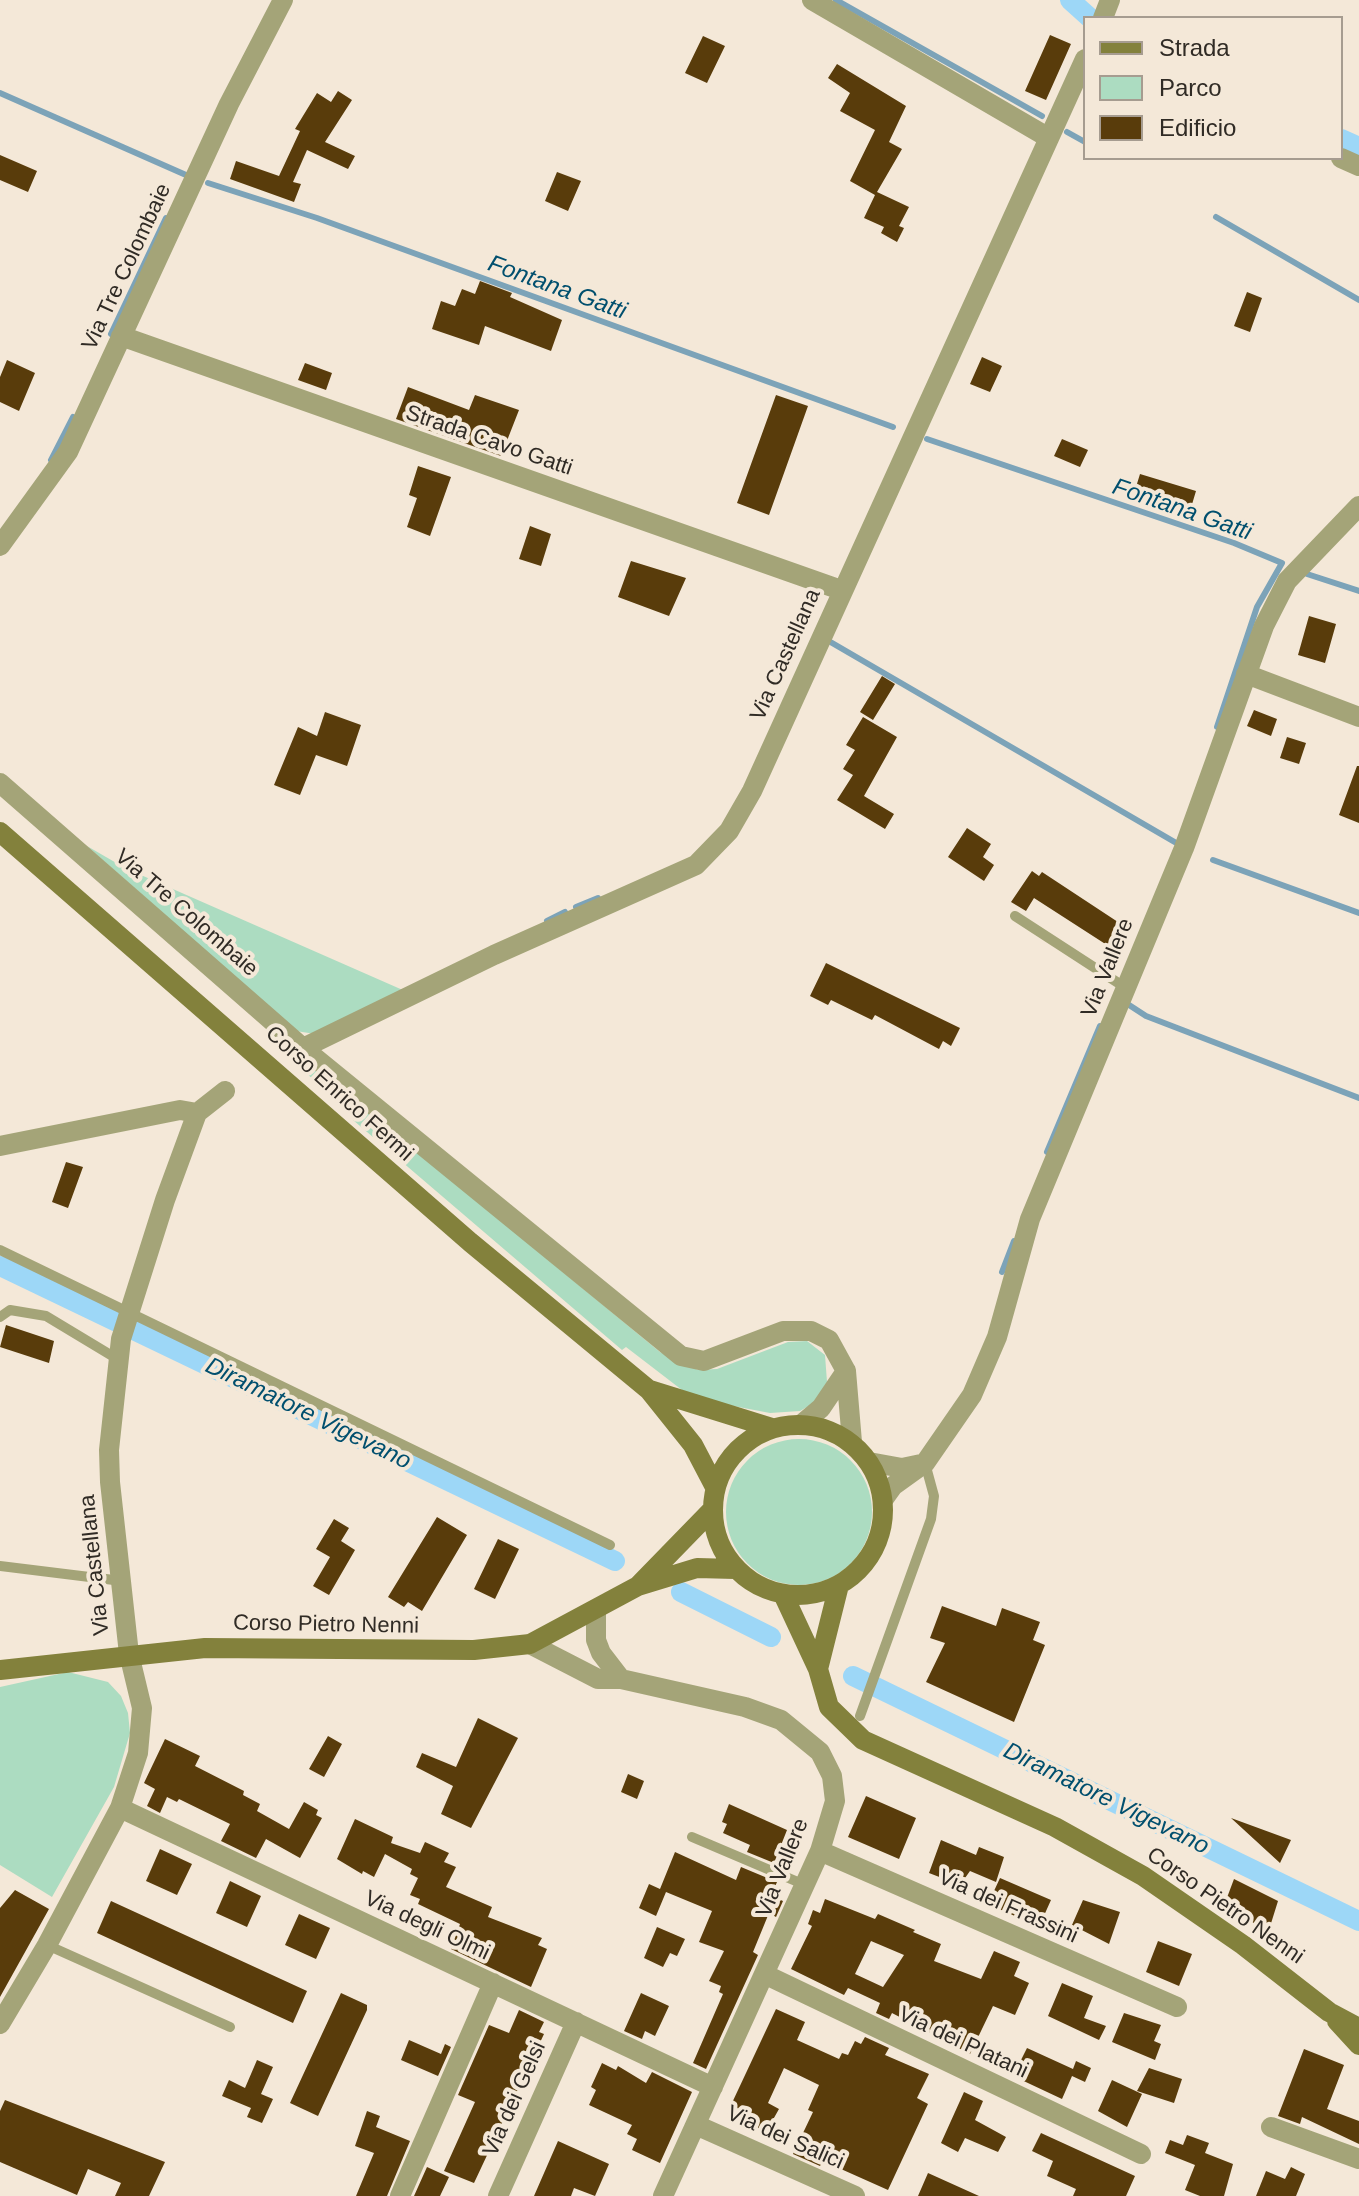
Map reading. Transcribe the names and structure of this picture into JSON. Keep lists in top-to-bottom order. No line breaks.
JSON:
{"streets":{"main road":["Corso Enrico Fermi","Corso Pietro Nenni"],"street":["Via Tre Colombaie","Strada Cavo Gatti","Via Castellana","Via Vallere","Via dei Frassini","Via degli Olmi","Via dei Platani","Via dei Gelsi","Via dei Salici"]},"crossings":[["Via Tre Colombaie","Strada Cavo Gatti"],["Via Tre Colombaie","Via Castellana"],["Strada Cavo Gatti","Via Castellana"],["Via Castellana","Corso Pietro Nenni"],["Via Castellana","Via degli Olmi"],["Via Vallere","Corso Enrico Fermi"],["Via Vallere","Corso Pietro Nenni"],["Via Vallere","Via dei Frassini"],["Via Vallere","Via degli Olmi"],["Via Vallere","Via dei Platani"],["Via Vallere","Via dei Salici"],["Corso Enrico Fermi","Corso Pietro Nenni"],["Via degli Olmi","Via dei Gelsi"]],"water":["Fontana Gatti","Diramatore Vigevano"],"legend":["Strada","Parco","Edificio"]}
